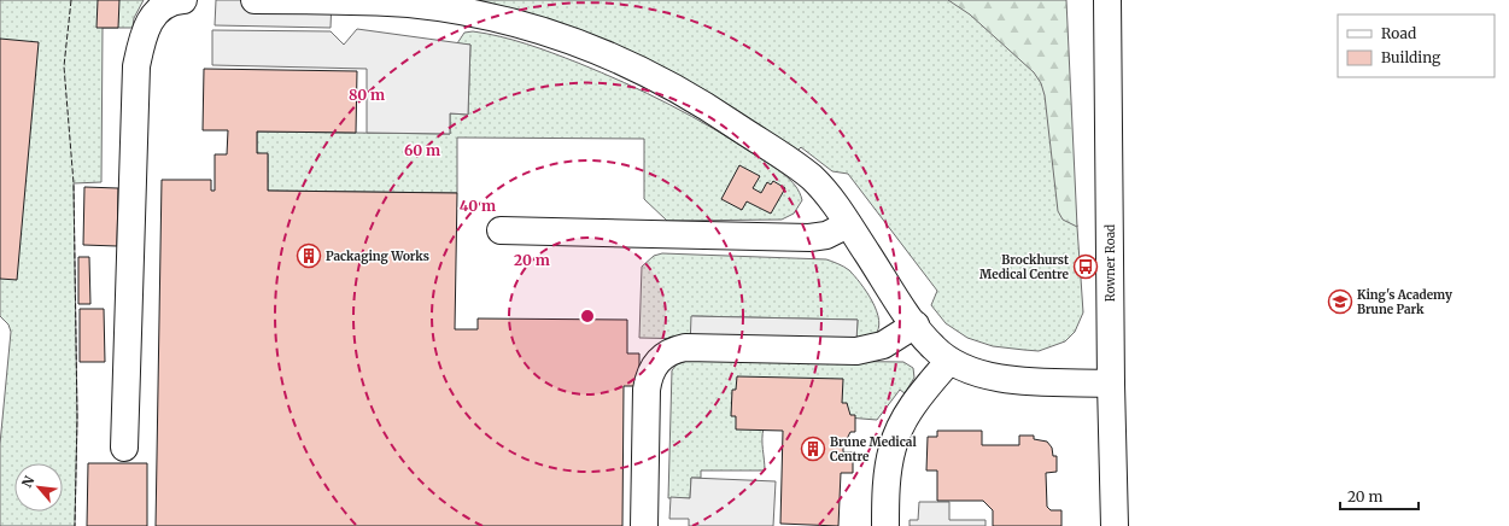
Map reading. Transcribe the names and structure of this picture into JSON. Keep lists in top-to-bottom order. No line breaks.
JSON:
{"streets":{"main road":["Rowner Road"]},"places":{"building":["Packaging Works","Brune Medical Centre"],"bus stop":["Brockhurst Medical Centre"],"school or university":["King's Academy Brune Park"]},"legend":["Road","Building"],"scale_bar":"20 m","north":"top left","rings":["80 m","60 m","40 m","20 m"]}
